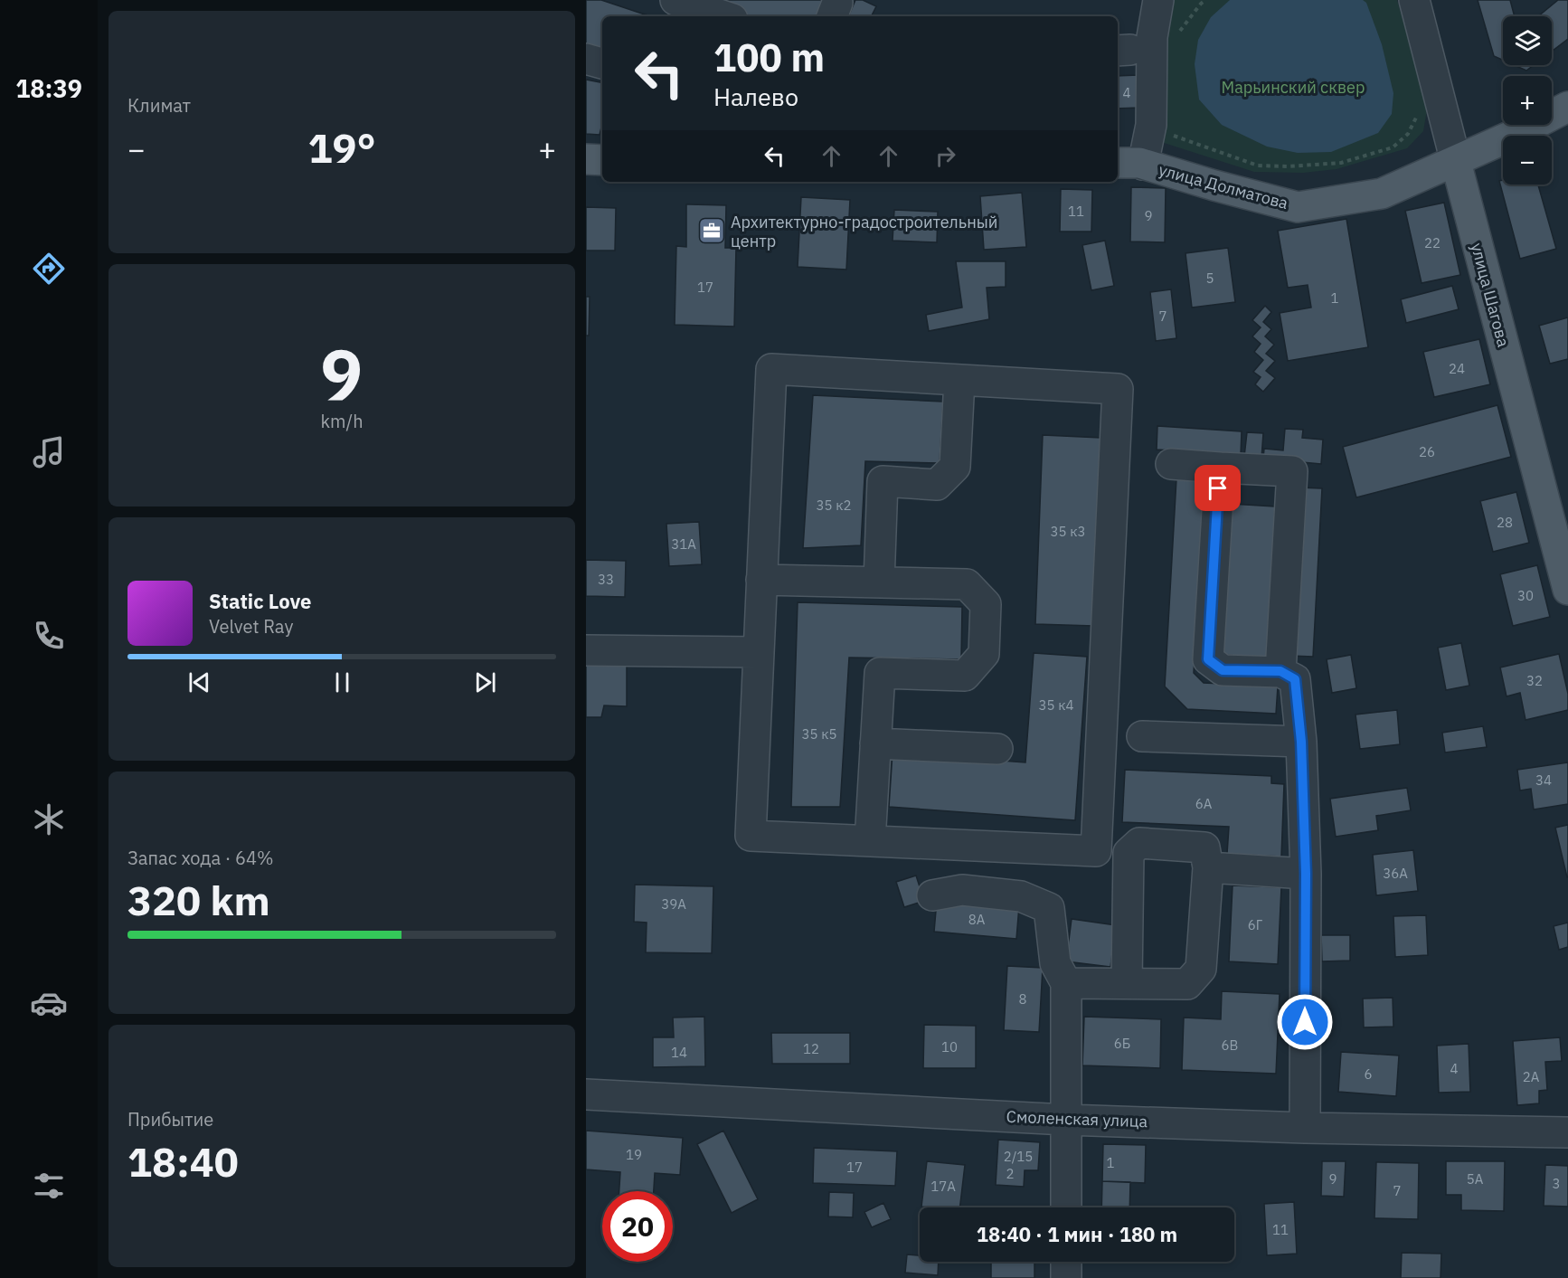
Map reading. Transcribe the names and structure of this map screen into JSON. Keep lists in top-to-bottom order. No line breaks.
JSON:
{"streets":{"main road":["улица Долматова","улица Шагова"],"street":["Смоленская улица"]},"crossings":[["улица Долматова","улица Шагова"]],"parks":["Марьинский сквер"],"places":{"office":["Архитектурно-градостроительный центр"]},"house_numbers":["4","11","9","22","5","17","1","7","24","26","35 к2","28","35 к3","31А","33","30","32","35 к4","35 к5","34","6А","36А","39А","8А","6Г","8","6Б","6В","10","12","14","4","6","2А","19","2/15","1","17","2","9","5А","3","17А","7","11"],"page":{"tabs":"18:39","tile":["Климат",["9","km/h"],["Запас хода · 64%","320 km"],["Прибытие","18:40"]],"map_buttons":["+","−"],"turn":["100 m","Налево"],"heat":["−","19°","+"],"song":["Static Love","Velvet Ray"],"limit":"20","trip":"18:40 · 1 мин · 180 m"}}
